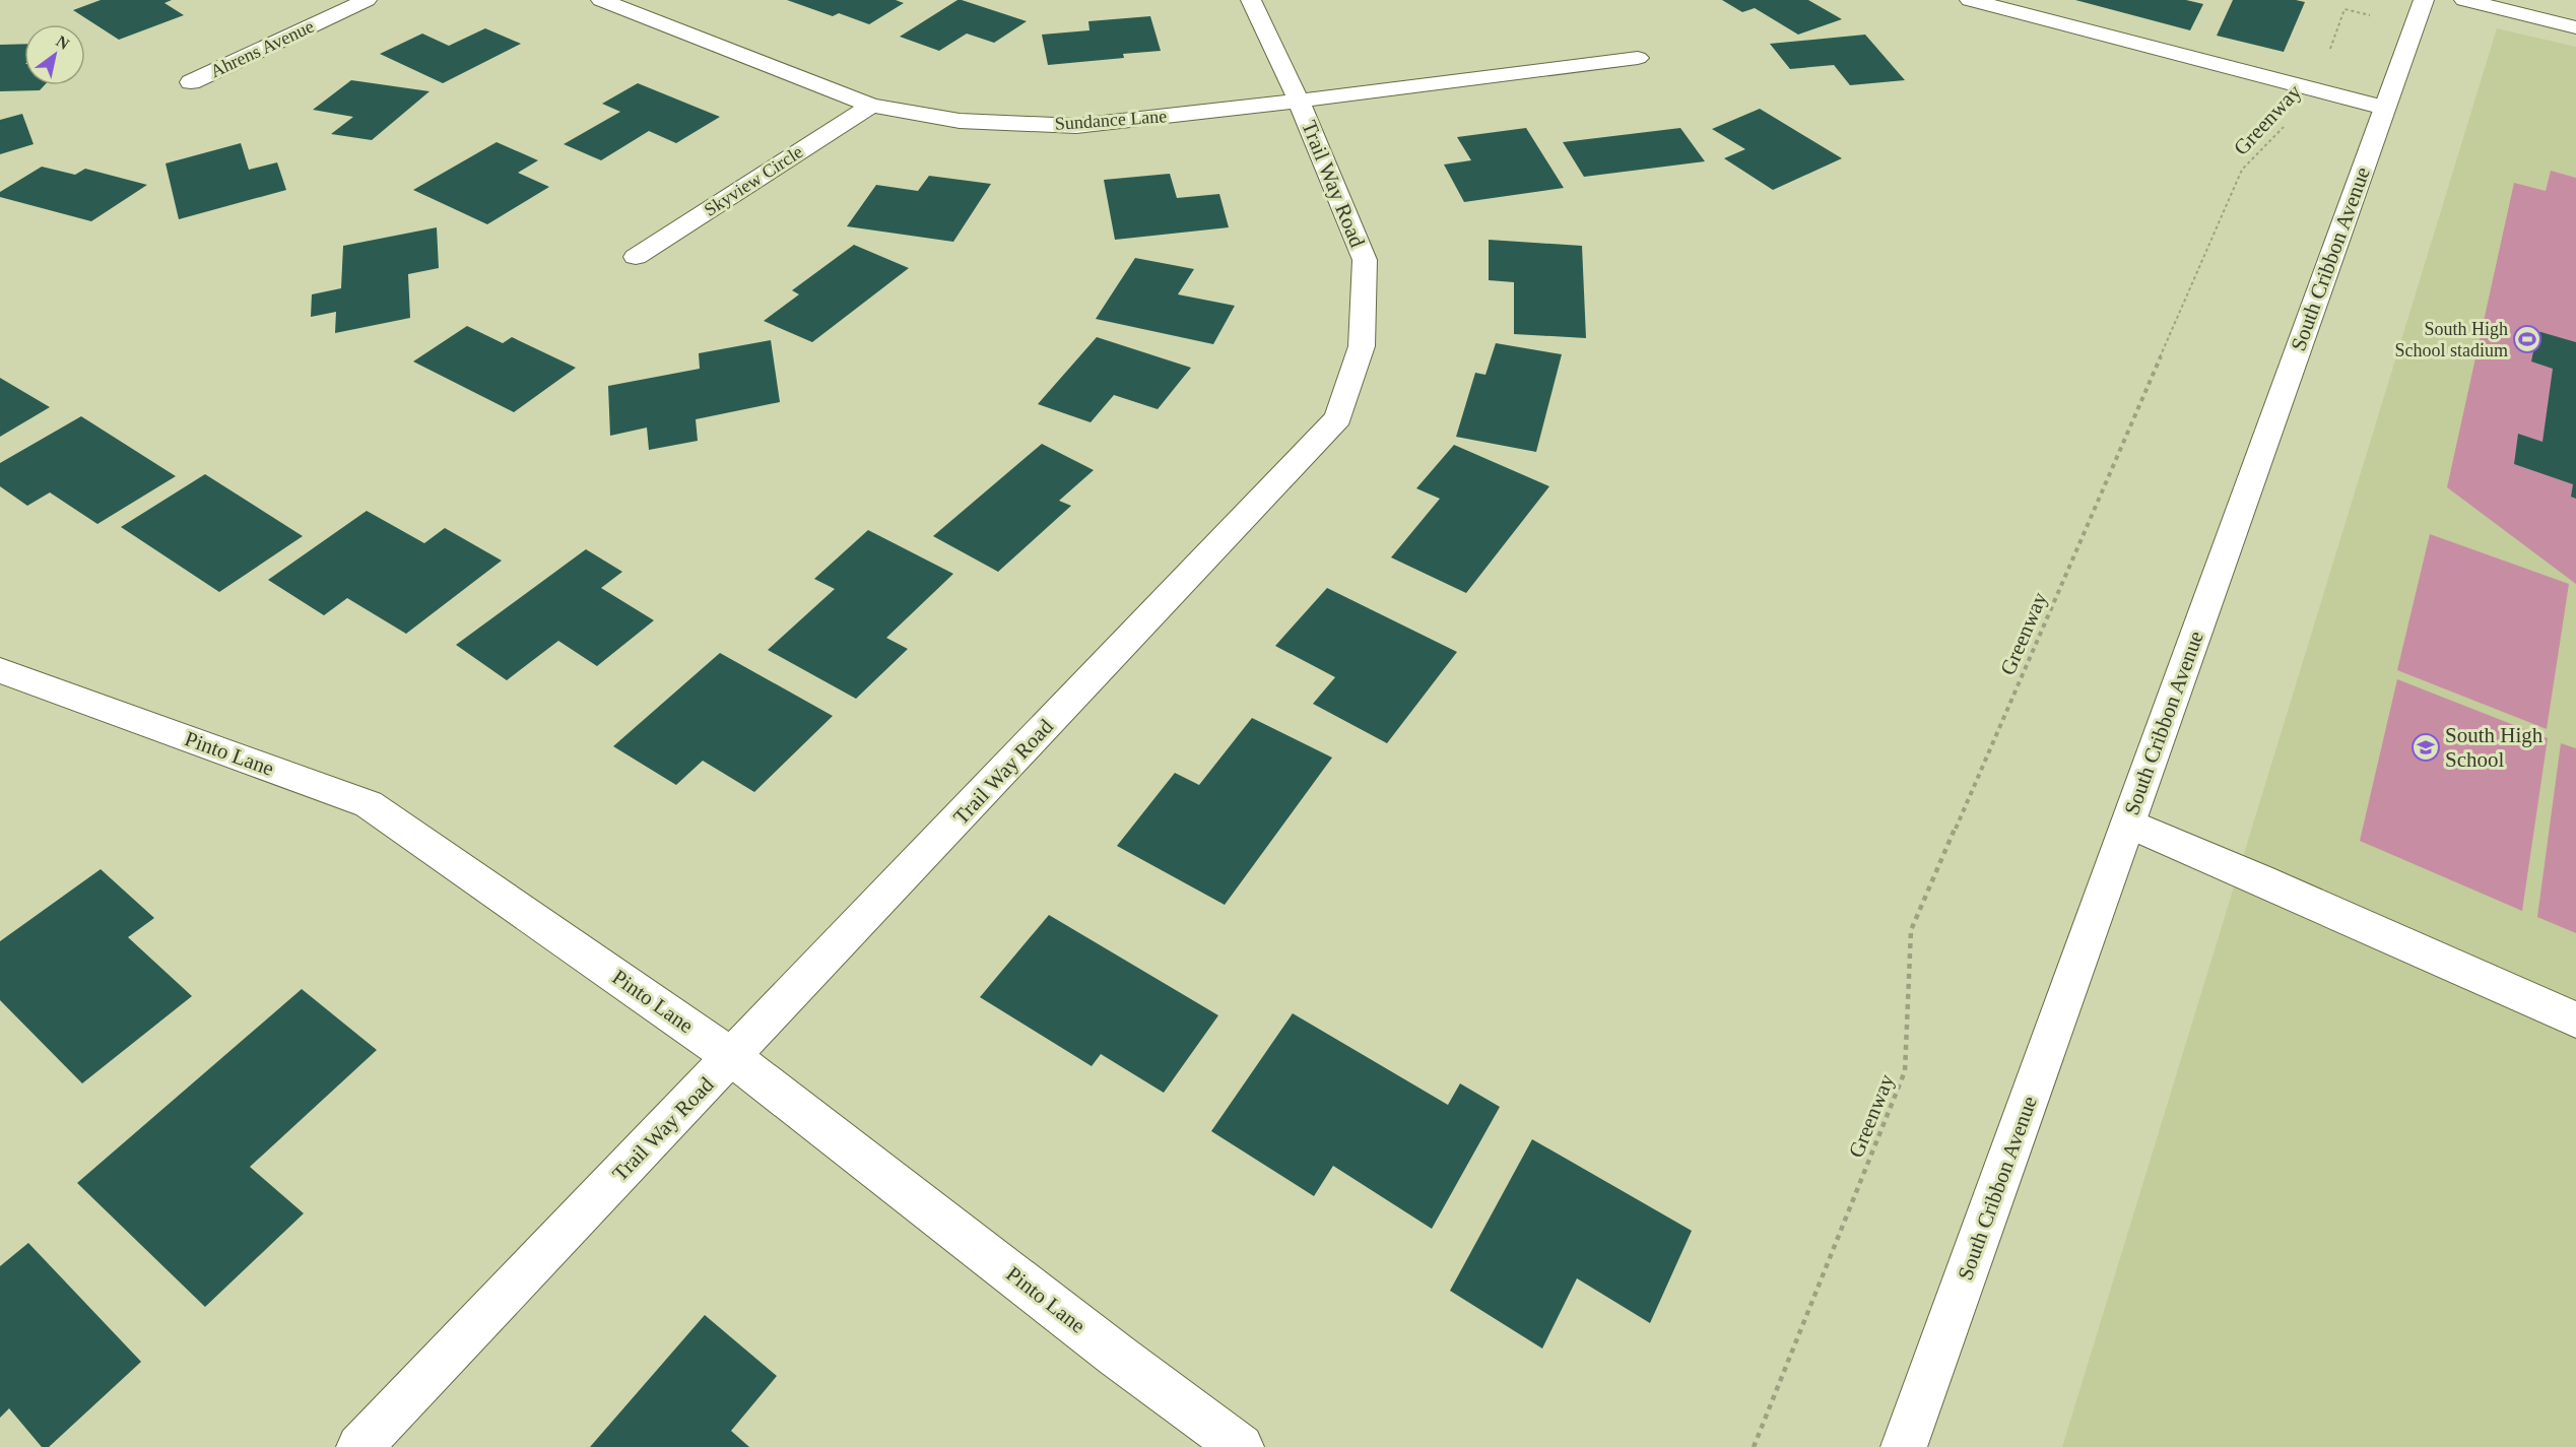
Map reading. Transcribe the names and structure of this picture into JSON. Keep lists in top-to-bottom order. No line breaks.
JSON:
{"streets":{"street":["Ahrens Avenue","Sundance Lane","Skyview Circle","Trail Way Road","South Cribbon Avenue","Pinto Lane"],"path":["Greenway"]},"crossings":[["Sundance Lane","Skyview Circle"],["Sundance Lane","Trail Way Road"],["Greenway","South Cribbon Avenue"],["Trail Way Road","Pinto Lane"]],"places":{"sports":["South High School stadium"],"school or university":["South High School"]},"north":"top right"}
